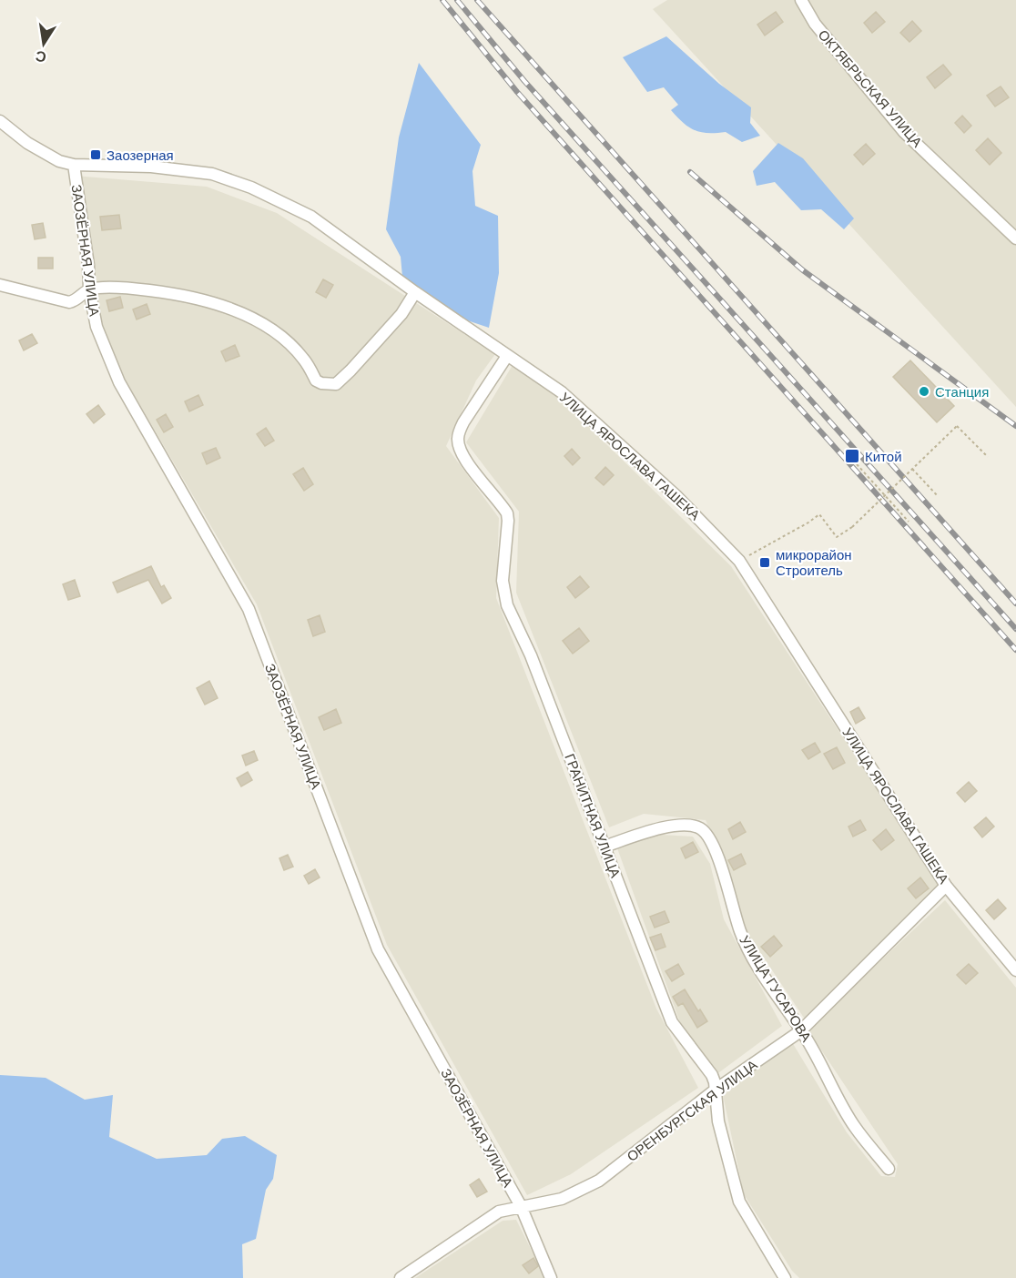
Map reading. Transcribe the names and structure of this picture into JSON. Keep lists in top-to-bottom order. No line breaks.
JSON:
{"streets":{"street":["ОКТЯБРЬСКАЯ УЛИЦА","ЗАОЗЁРНАЯ УЛИЦА","УЛИЦА ЯРОСЛАВА ГАШЕКА","ГРАНИТНАЯ УЛИЦА","УЛИЦА ГУСАРОВА","ОРЕНБУРГСКАЯ УЛИЦА"]},"crossings":[["ЗАОЗЁРНАЯ УЛИЦА","УЛИЦА ЯРОСЛАВА ГАШЕКА"],["ЗАОЗЁРНАЯ УЛИЦА","ОРЕНБУРГСКАЯ УЛИЦА"],["УЛИЦА ЯРОСЛАВА ГАШЕКА","ГРАНИТНАЯ УЛИЦА"],["УЛИЦА ЯРОСЛАВА ГАШЕКА","ОРЕНБУРГСКАЯ УЛИЦА"],["ГРАНИТНАЯ УЛИЦА","УЛИЦА ГУСАРОВА"],["ГРАНИТНАЯ УЛИЦА","ОРЕНБУРГСКАЯ УЛИЦА"],["УЛИЦА ГУСАРОВА","ОРЕНБУРГСКАЯ УЛИЦА"]],"places":{"transit":["Заозерная","Китой","микрорайон Строитель"],"other":["Станция"]},"north":"bottom"}
